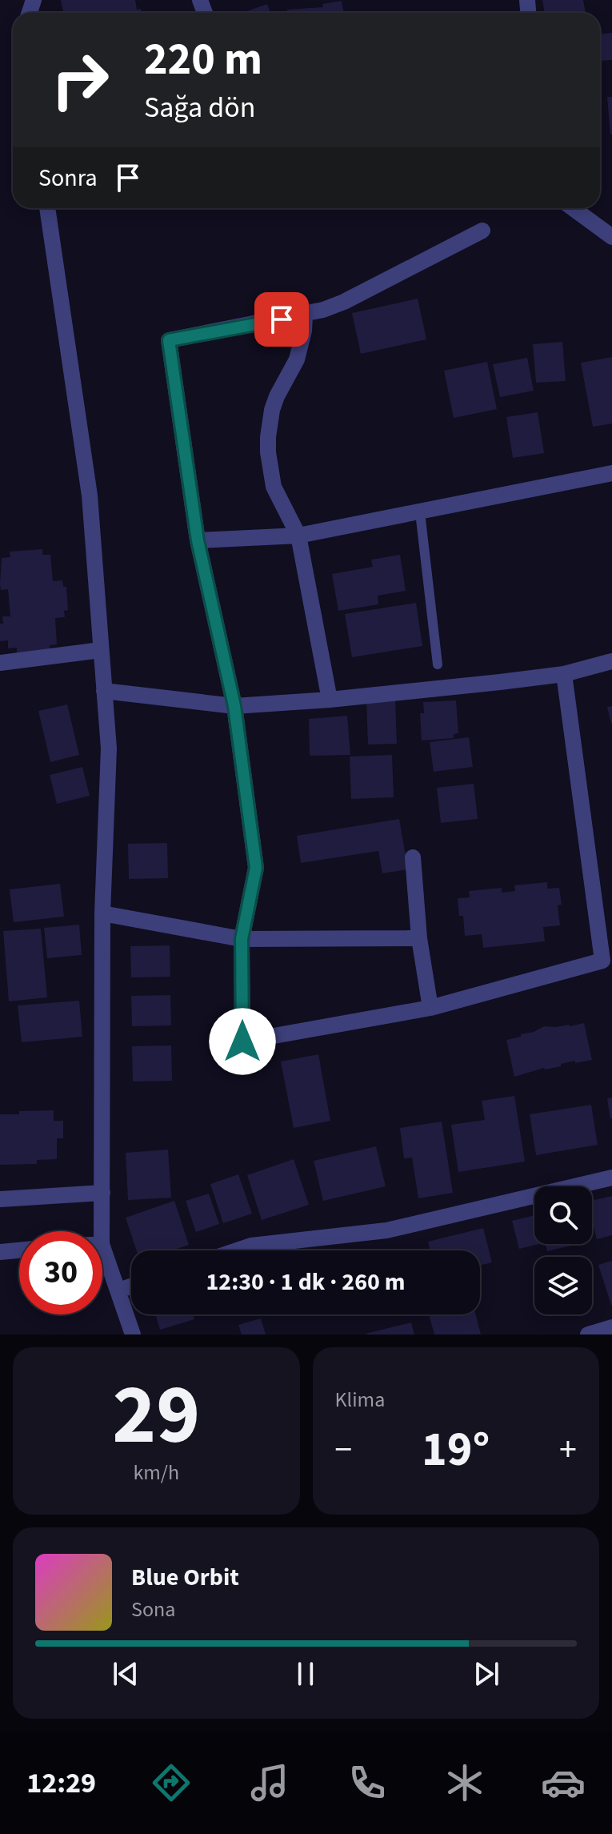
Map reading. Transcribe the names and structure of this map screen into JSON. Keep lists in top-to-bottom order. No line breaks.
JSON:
{"page":{"turn":["220 m","Sağa dön"],"then":"Sonra","limit":"30","trip":"12:30 · 1 dk · 260 m","tile":[["29","km/h"],"Klima"],"heat":["−","19°","+"],"song":["Blue Orbit","Sona"],"tabs":"12:29"}}
